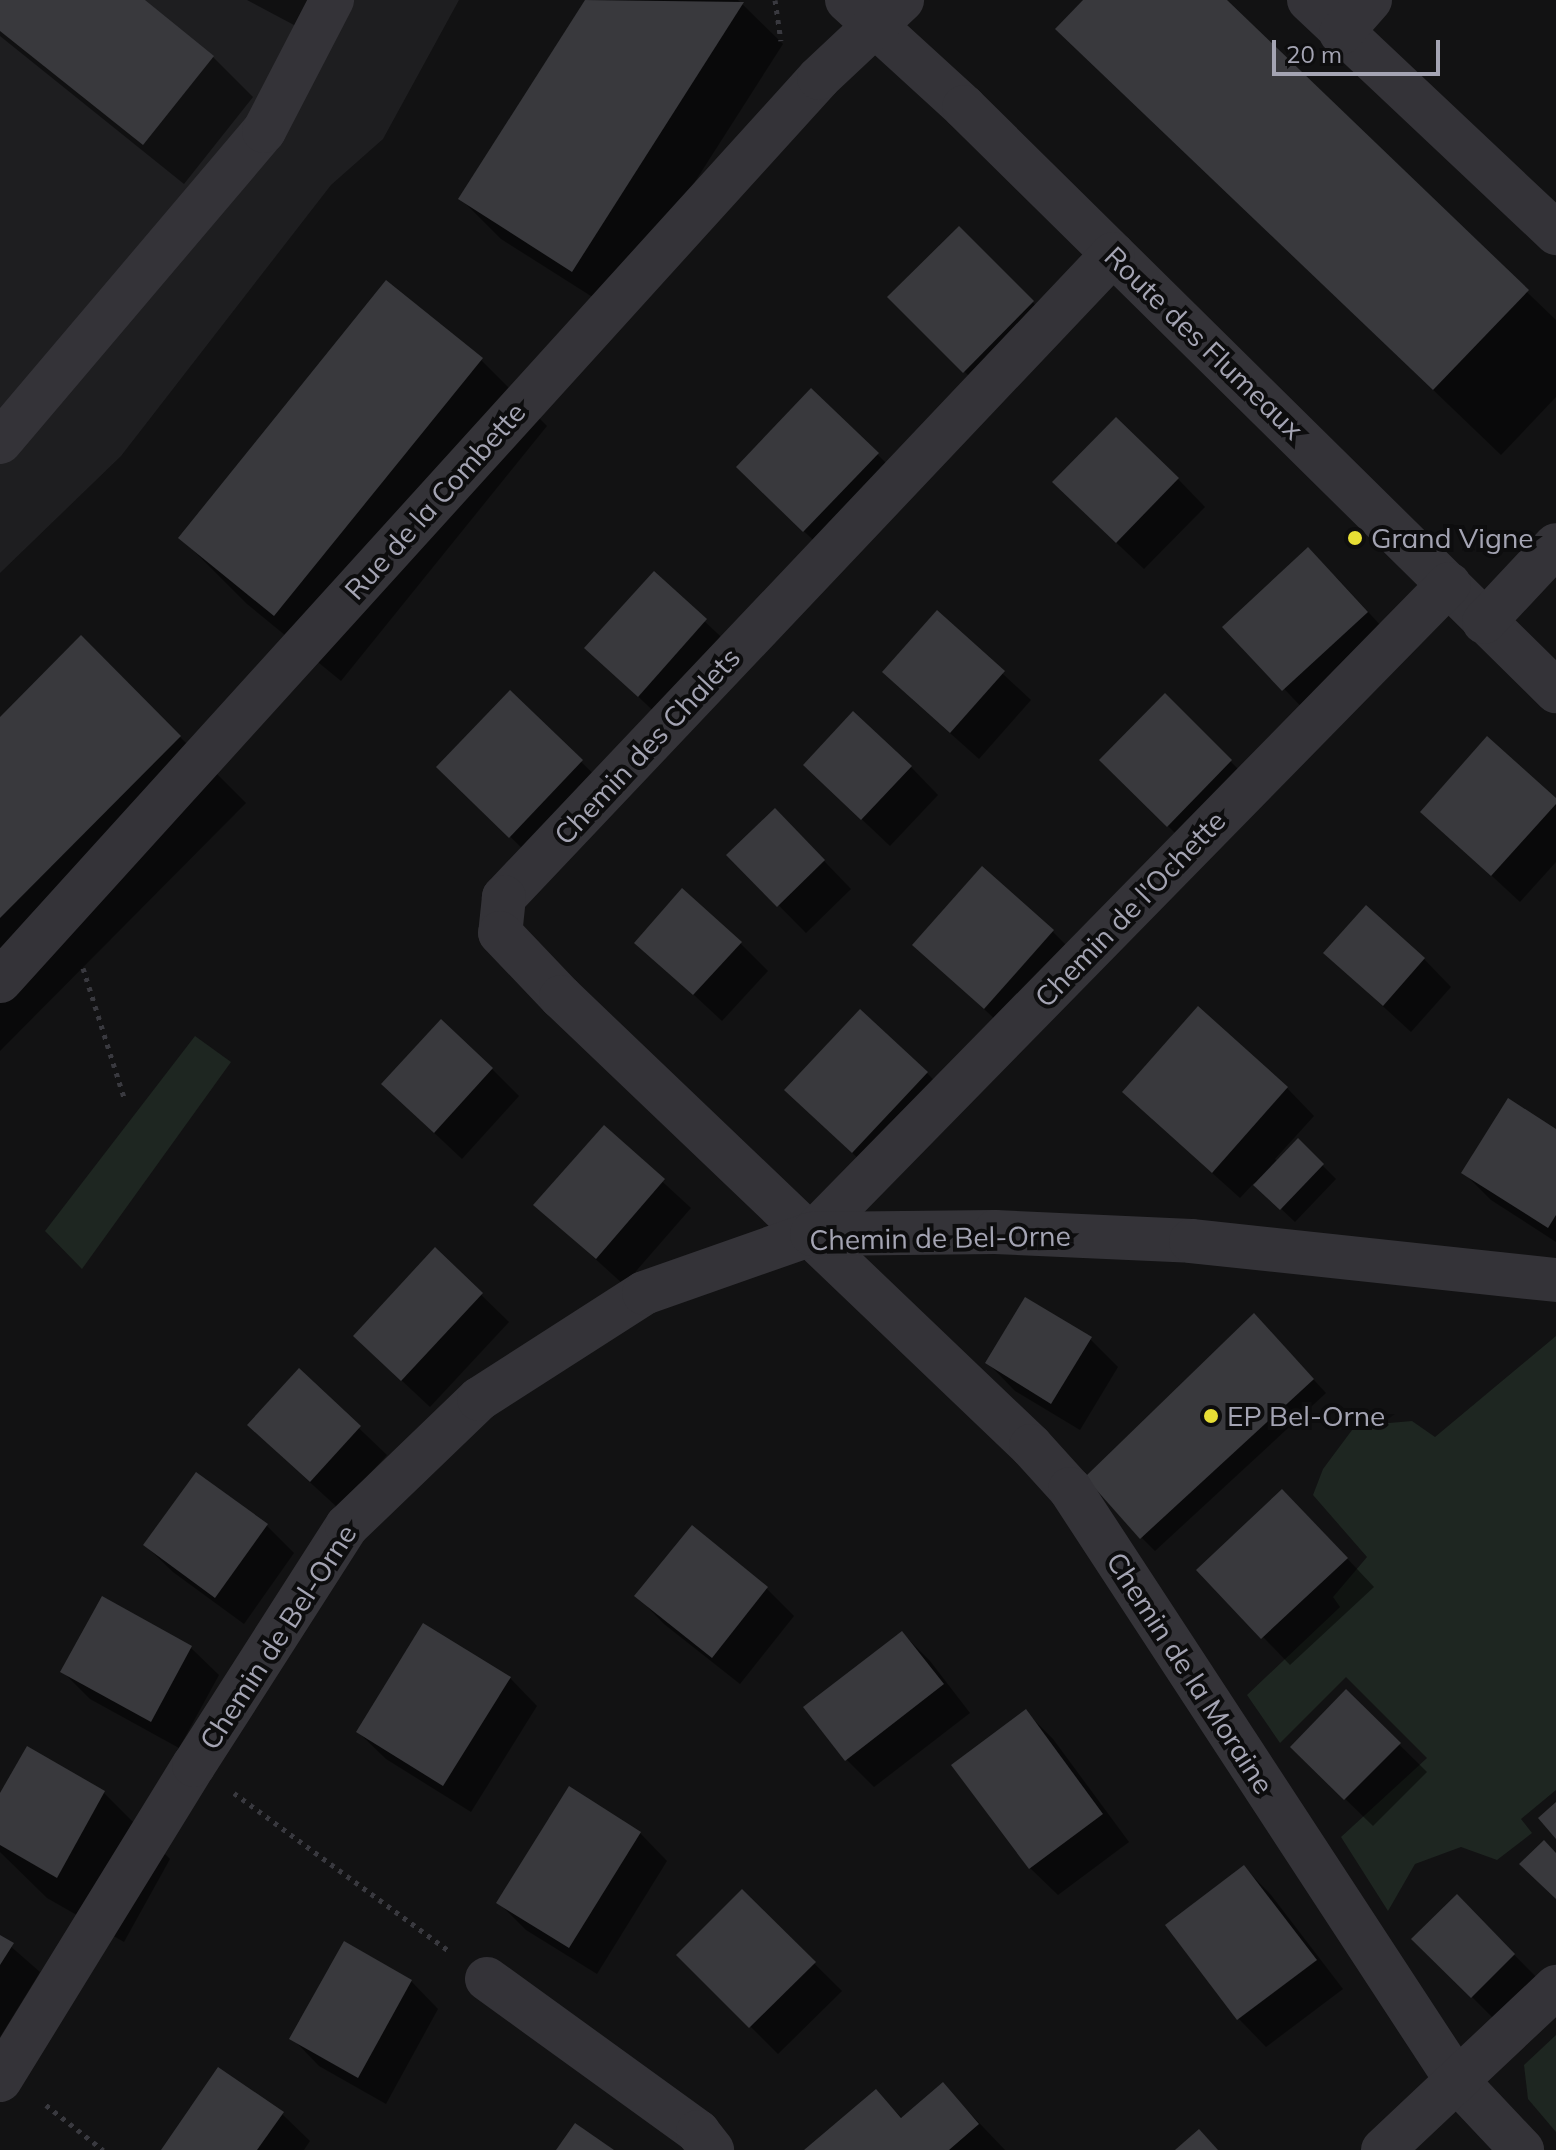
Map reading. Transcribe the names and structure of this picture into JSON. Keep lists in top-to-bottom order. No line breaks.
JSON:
{"streets":{"street":["Route des Flumeaux","Rue de la Combette","Chemin des Chalets","Chemin de l'Ochette","Chemin de Bel-Orne","Chemin de la Moraine"]},"crossings":[["Route des Flumeaux","Rue de la Combette"],["Route des Flumeaux","Chemin des Chalets"],["Route des Flumeaux","Chemin de l'Ochette"],["Chemin des Chalets","Chemin de l'Ochette"],["Chemin des Chalets","Chemin de Bel-Orne"],["Chemin des Chalets","Chemin de la Moraine"],["Chemin de l'Ochette","Chemin de Bel-Orne"],["Chemin de l'Ochette","Chemin de la Moraine"],["Chemin de Bel-Orne","Chemin de la Moraine"]],"places":["Grand Vigne","EP Bel-Orne"],"scale_bar":"20 m"}
